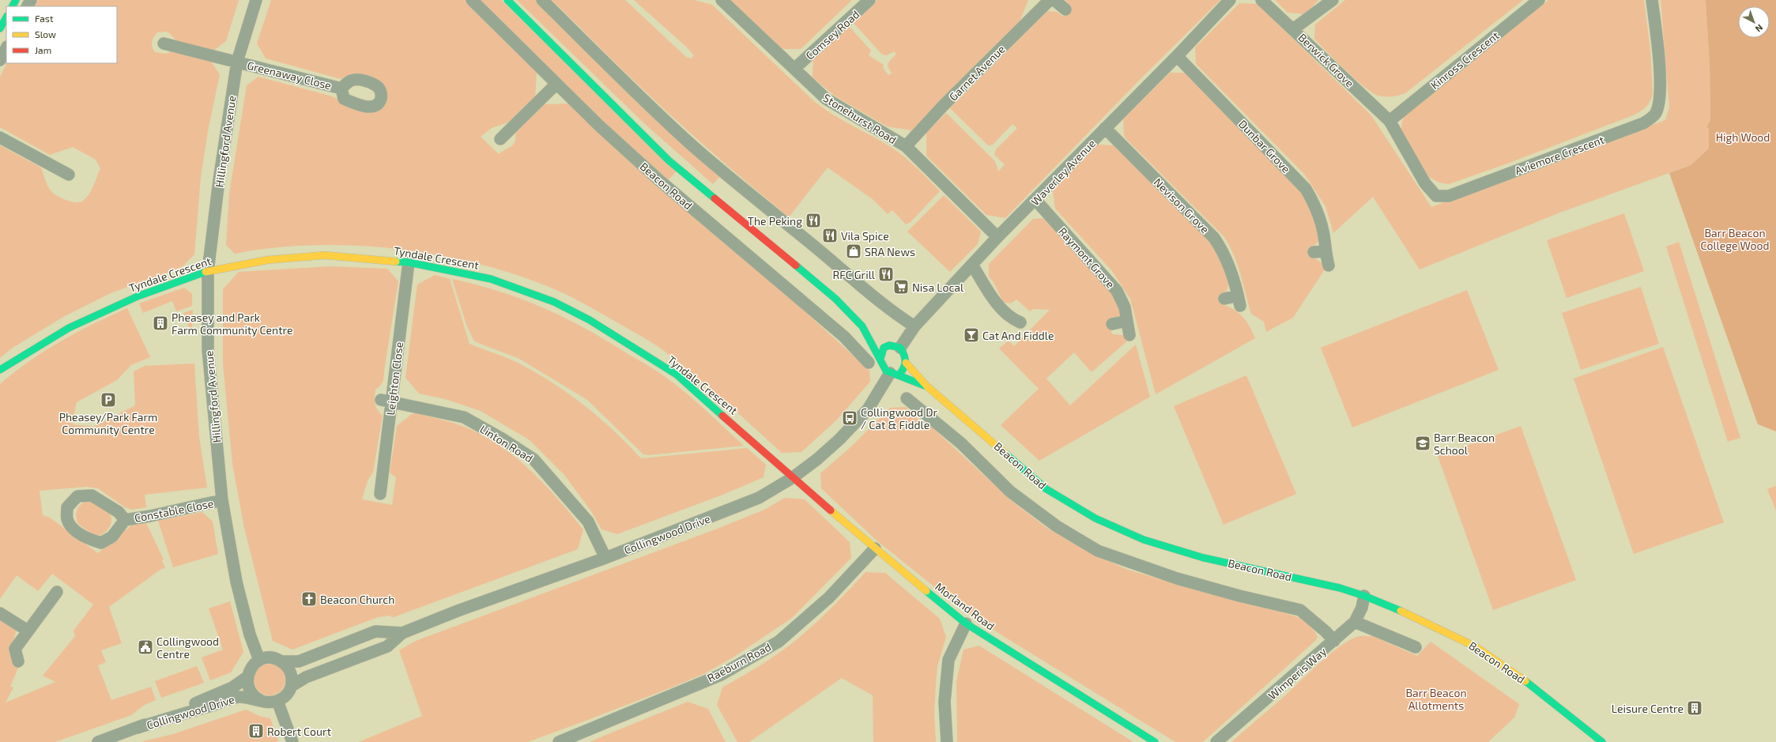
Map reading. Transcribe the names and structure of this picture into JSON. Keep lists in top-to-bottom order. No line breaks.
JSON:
{"streets":{"main road":["Beacon Road","Tyndale Crescent","Morland Road"],"street":["Comsey Road","Berwick Grove","Kinross Crescent","Garnet Avenue","Greenaway Close","Stonehurst Road","Hillingford Avenue","Dunbar Grove","Aviemore Crescent","Waverley Avenue","Nevison Grove","Raymont Grove","Leighton Close","Linton Road","Constable Close","Collingwood Drive","Raeburn Road","Wimperis Way"]},"crossings":[["Comsey Road","Stonehurst Road"],["Berwick Grove","Kinross Crescent"],["Berwick Grove","Aviemore Crescent"],["Kinross Crescent","Aviemore Crescent"],["Garnet Avenue","Stonehurst Road"],["Greenaway Close","Hillingford Avenue"],["Stonehurst Road","Waverley Avenue"],["Hillingford Avenue","Tyndale Crescent"],["Hillingford Avenue","Constable Close"],["Hillingford Avenue","Collingwood Drive"],["Dunbar Grove","Waverley Avenue"],["Waverley Avenue","Beacon Road"],["Waverley Avenue","Nevison Grove"],["Waverley Avenue","Raymont Grove"],["Waverley Avenue","Collingwood Drive"],["Beacon Road","Collingwood Drive"],["Beacon Road","Wimperis Way"],["Tyndale Crescent","Leighton Close"],["Tyndale Crescent","Collingwood Drive"],["Tyndale Crescent","Morland Road"],["Leighton Close","Linton Road"],["Linton Road","Collingwood Drive"],["Collingwood Drive","Morland Road"],["Morland Road","Raeburn Road"]],"parks":["High Wood","Barr Beacon College Wood","Barr Beacon Allotments"],"places":{"restaurant":["The Peking","Vila Spice","RFC Grill"],"shop":["SRA News"],"supermarket":["Nisa Local"],"building":["Pheasey and Park Farm Community Centre","Leisure Centre","Robert Court"],"bar":["Cat And Fiddle"],"parking":["Pheasey/Park Farm Community Centre"],"bus stop":["Collingwood Dr / Cat & Fiddle"],"school or university":["Barr Beacon School"],"church":["Beacon Church"],"public building":["Collingwood Centre"]},"legend":["Fast","Slow","Jam"],"north":"bottom right"}
